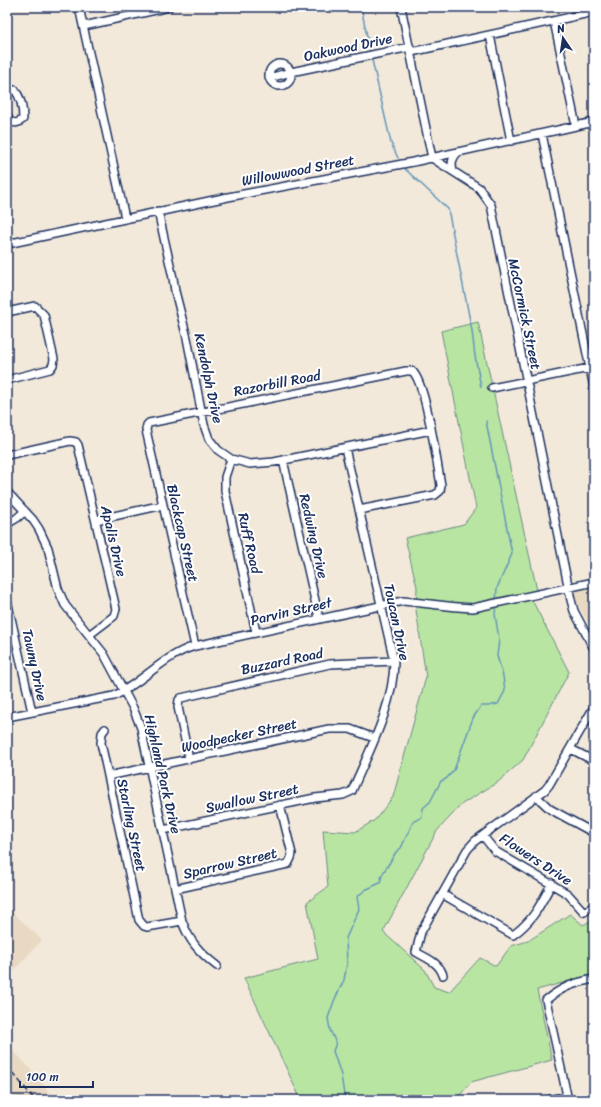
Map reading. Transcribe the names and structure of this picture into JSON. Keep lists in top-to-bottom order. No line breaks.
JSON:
{"streets":{"street":["Oakwood Drive","Willowwood Street","McCormick Street","Kendolph Drive","Razorbill Road","Blackcap Street","Redwing Drive","Apalis Drive","Ruff Road","Parvin Street","Toucan Drive","Buzzard Road","Tawny Drive","Woodpecker Street","Highland Park Drive","Swallow Street","Starling Street","Flowers Drive","Sparrow Street"]},"crossings":[["Willowwood Street","McCormick Street"],["Willowwood Street","Kendolph Drive"],["McCormick Street","Parvin Street"],["Kendolph Drive","Razorbill Road"],["Kendolph Drive","Redwing Drive"],["Kendolph Drive","Ruff Road"],["Kendolph Drive","Toucan Drive"],["Razorbill Road","Blackcap Street"],["Blackcap Street","Parvin Street"],["Redwing Drive","Parvin Street"],["Apalis Drive","Highland Park Drive"],["Ruff Road","Parvin Street"],["Parvin Street","Toucan Drive"],["Parvin Street","Tawny Drive"],["Parvin Street","Highland Park Drive"],["Toucan Drive","Buzzard Road"],["Toucan Drive","Woodpecker Street"],["Toucan Drive","Swallow Street"],["Buzzard Road","Woodpecker Street"],["Woodpecker Street","Highland Park Drive"],["Woodpecker Street","Starling Street"],["Highland Park Drive","Swallow Street"],["Highland Park Drive","Starling Street"],["Highland Park Drive","Sparrow Street"],["Swallow Street","Sparrow Street"]],"scale_bar":"100 m","north":"top"}
